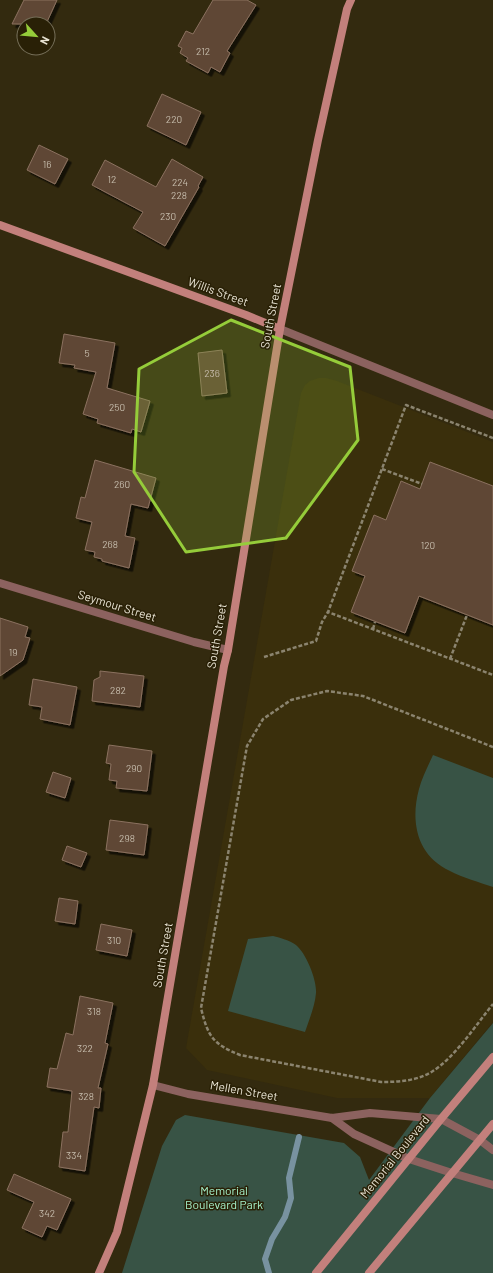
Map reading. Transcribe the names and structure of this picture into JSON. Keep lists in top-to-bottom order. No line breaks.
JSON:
{"streets":{"main road":["Willis Street","South Street","Memorial Boulevard"],"street":["Seymour Street","Mellen Street"]},"crossings":[["Willis Street","South Street"],["South Street","Seymour Street"],["South Street","Mellen Street"],["Mellen Street","Memorial Boulevard"]],"parks":["Memorial Boulevard Park"],"house_numbers":["212","220","16","12","224","228","230","5","236","250","260","268","120","19","282","290","298","310","318","322","328","334","342"],"north":"bottom right"}
